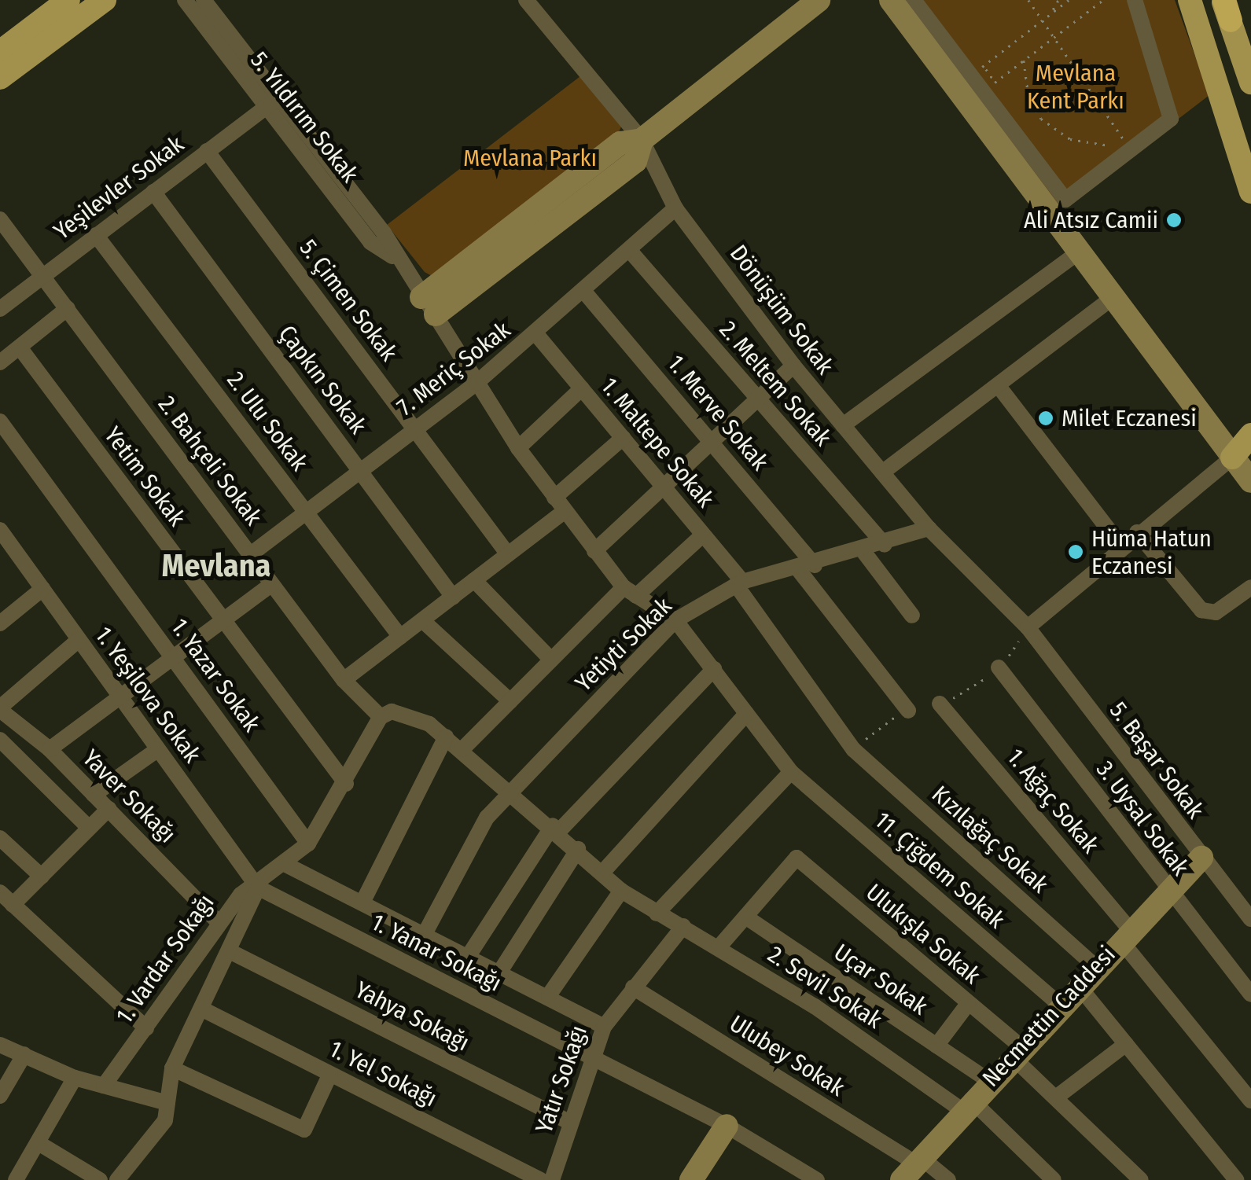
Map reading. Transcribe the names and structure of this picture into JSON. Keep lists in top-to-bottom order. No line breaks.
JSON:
{"streets":{"main road":["Necmettin Caddesi"],"street":["5. Yıldırım Sokak","Yeşilevler Sokak","5. Çimen Sokak","Dönüşüm Sokak","7. Meriç Sokak","Çapkın Sokak","2. Meltem Sokak","1. Merve Sokak","2. Ulu Sokak","1. Maltepe Sokak","2. Bahçeli Sokak","Yetim Sokak","Yetiyti Sokak","1. Yazar Sokak","1. Yeşilova Sokak","5. Başar Sokak","Yaver Sokağı","1. Ağaç Sokak","3. Uysal Sokak","Kızılağaç Sokak","11. Çiğdem Sokak","Ulukışla Sokak","1. Yanar Sokağı","1. Vardar Sokağı","Uçar Sokak","2. Sevil Sokak","Yahya Sokağı","Ulubey Sokak","1. Yel Sokağı","Yatır Sokağı"]},"crossings":[["5. Yıldırım Sokak","Yeşilevler Sokak"],["5. Yıldırım Sokak","7. Meriç Sokak"],["5. Yıldırım Sokak","Yetiyti Sokak"],["5. Yıldırım Sokak","11. Çiğdem Sokak"],["Yeşilevler Sokak","5. Çimen Sokak"],["Yeşilevler Sokak","Çapkın Sokak"],["Yeşilevler Sokak","2. Ulu Sokak"],["Yeşilevler Sokak","2. Bahçeli Sokak"],["5. Çimen Sokak","7. Meriç Sokak"],["Dönüşüm Sokak","7. Meriç Sokak"],["Dönüşüm Sokak","Yetiyti Sokak"],["Dönüşüm Sokak","5. Başar Sokak"],["7. Meriç Sokak","Çapkın Sokak"],["7. Meriç Sokak","2. Meltem Sokak"],["7. Meriç Sokak","1. Merve Sokak"],["7. Meriç Sokak","2. Ulu Sokak"],["7. Meriç Sokak","1. Maltepe Sokak"],["7. Meriç Sokak","2. Bahçeli Sokak"],["2. Meltem Sokak","Yetiyti Sokak"],["1. Merve Sokak","Yetiyti Sokak"],["1. Maltepe Sokak","Yetiyti Sokak"],["1. Maltepe Sokak","Kızılağaç Sokak"],["2. Bahçeli Sokak","1. Vardar Sokağı"],["Yetim Sokak","1. Vardar Sokağı"],["Yetiyti Sokak","11. Çiğdem Sokak"],["1. Yazar Sokak","1. Vardar Sokağı"],["1. Yeşilova Sokak","1. Yanar Sokağı"],["1. Yeşilova Sokak","1. Vardar Sokağı"],["5. Başar Sokak","Necmettin Caddesi"],["Yaver Sokağı","1. Vardar Sokağı"],["1. Ağaç Sokak","Necmettin Caddesi"],["3. Uysal Sokak","Necmettin Caddesi"],["Kızılağaç Sokak","Necmettin Caddesi"],["11. Çiğdem Sokak","Necmettin Caddesi"],["Ulukışla Sokak","Uçar Sokak"],["Ulukışla Sokak","Necmettin Caddesi"],["1. Yanar Sokağı","1. Vardar Sokağı"],["1. Yanar Sokağı","Yatır Sokağı"],["Uçar Sokak","Necmettin Caddesi"],["2. Sevil Sokak","Necmettin Caddesi"],["2. Sevil Sokak","Yatır Sokağı"],["Yahya Sokağı","Yatır Sokağı"],["Necmettin Caddesi","Ulubey Sokak"],["Ulubey Sokak","Yatır Sokağı"]],"districts":["Mevlana"],"parks":["Mevlana Kent Parkı","Mevlana Parkı"],"places":["Ali Atsız Camii","Milet Eczanesi","Hüma Hatun Eczanesi"]}
